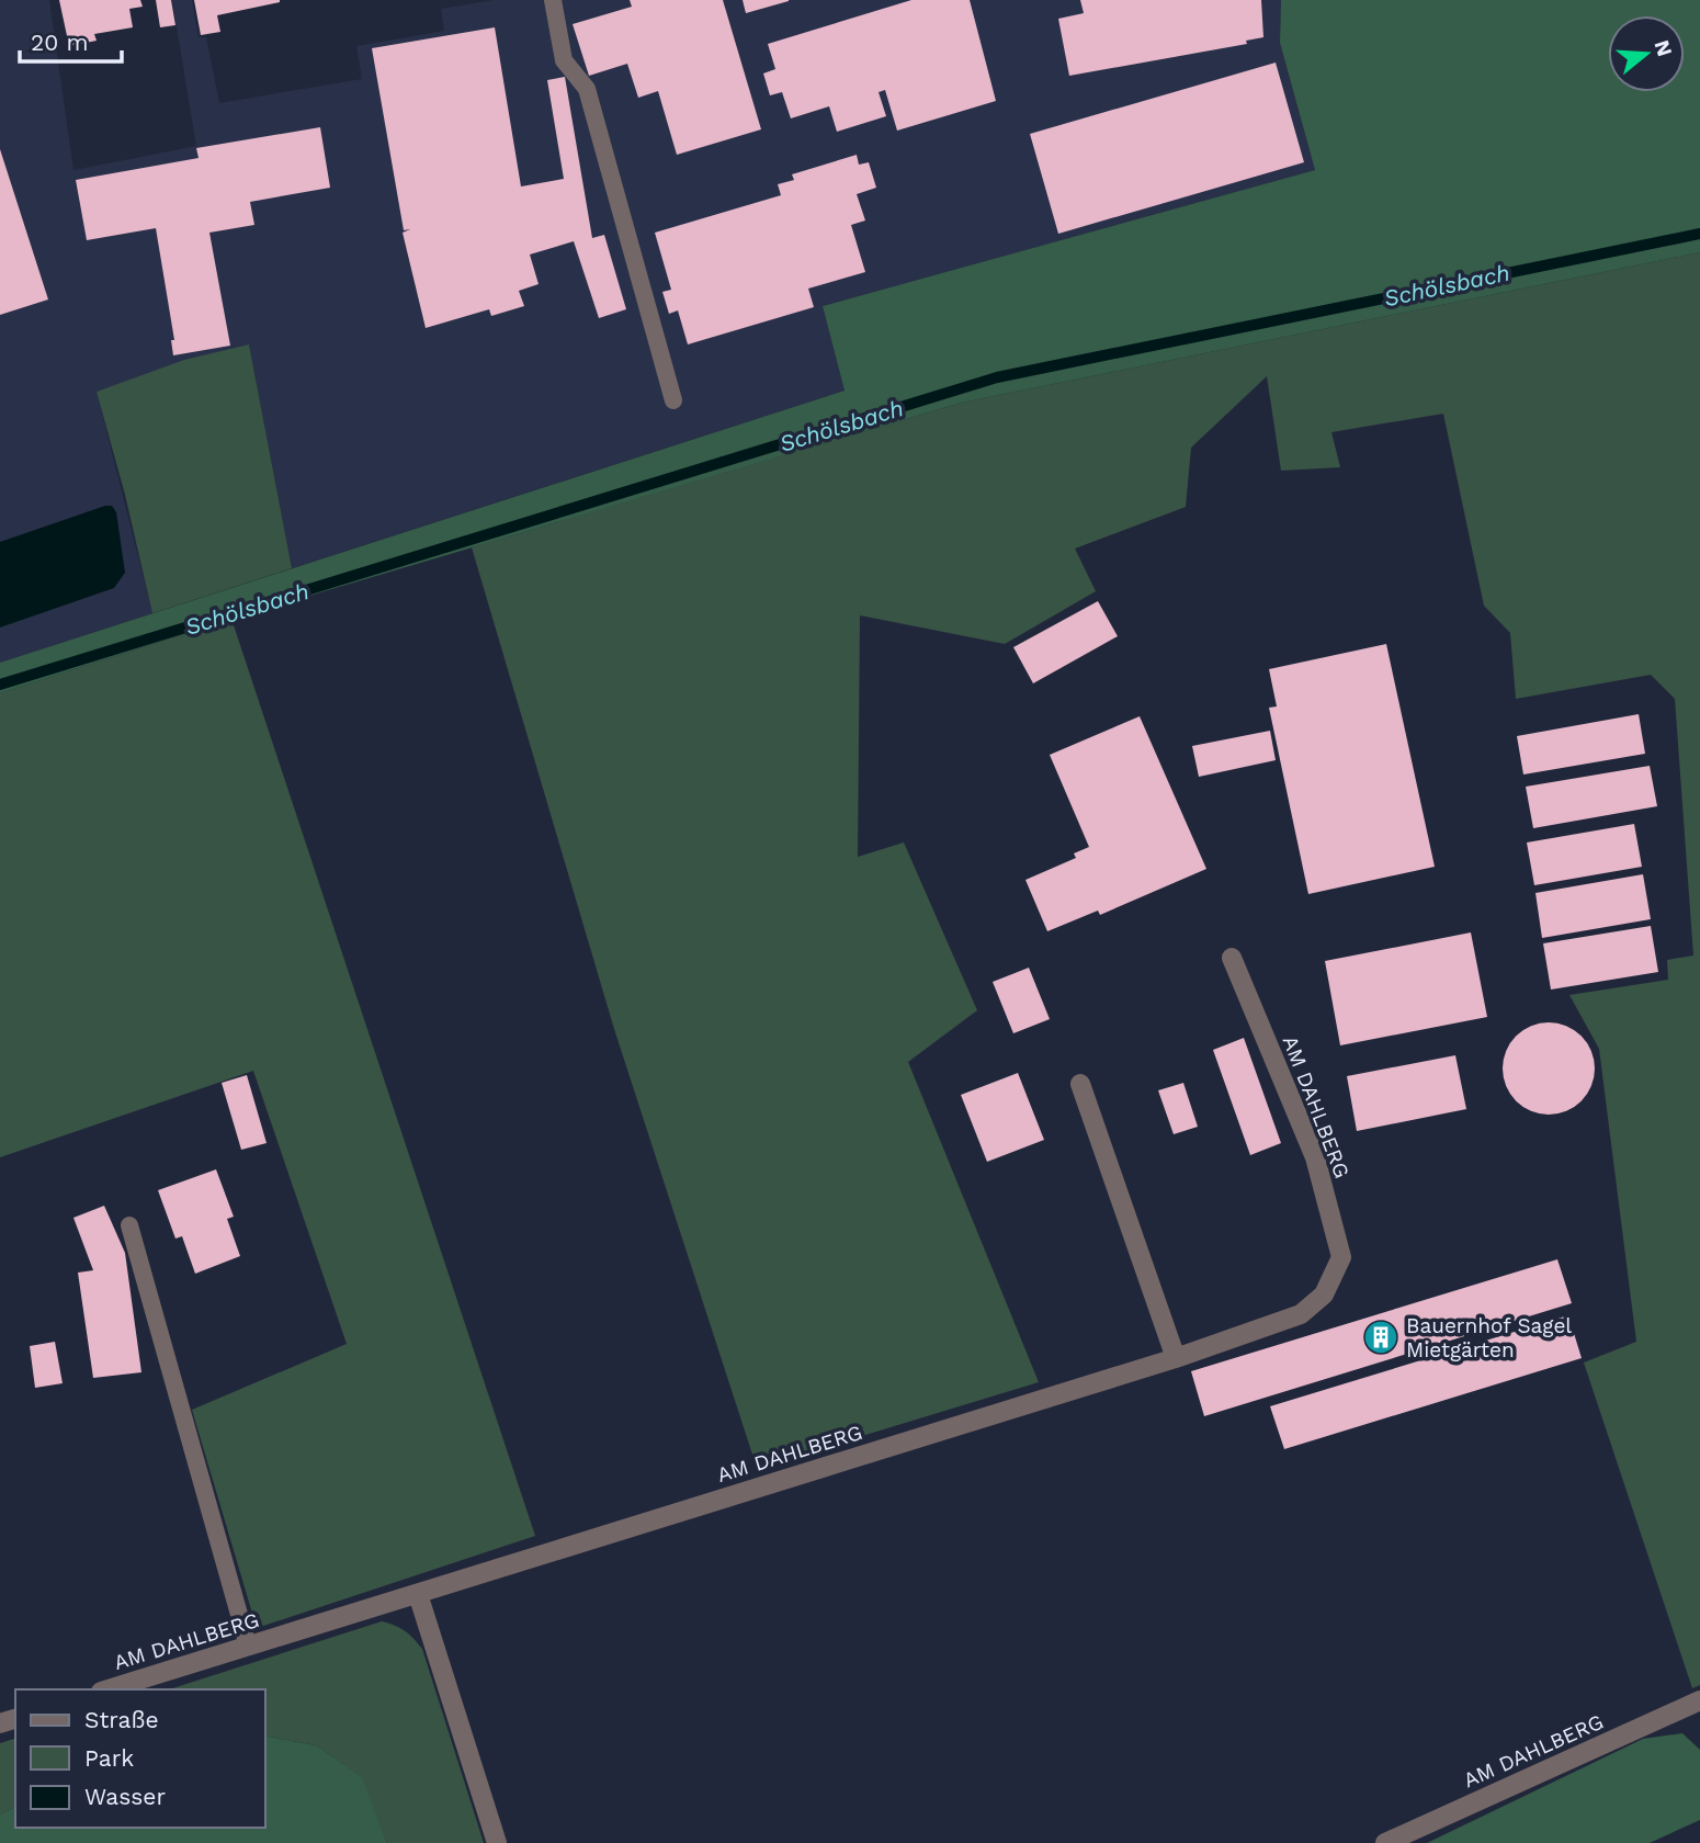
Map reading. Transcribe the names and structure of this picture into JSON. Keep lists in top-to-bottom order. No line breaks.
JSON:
{"streets":{"street":["AM DAHLBERG"]},"water":["Schölsbach"],"places":{"building":["Bauernhof Sagel Mietgärten"]},"legend":["Straße","Park","Wasser"],"scale_bar":"20 m","north":"right"}
